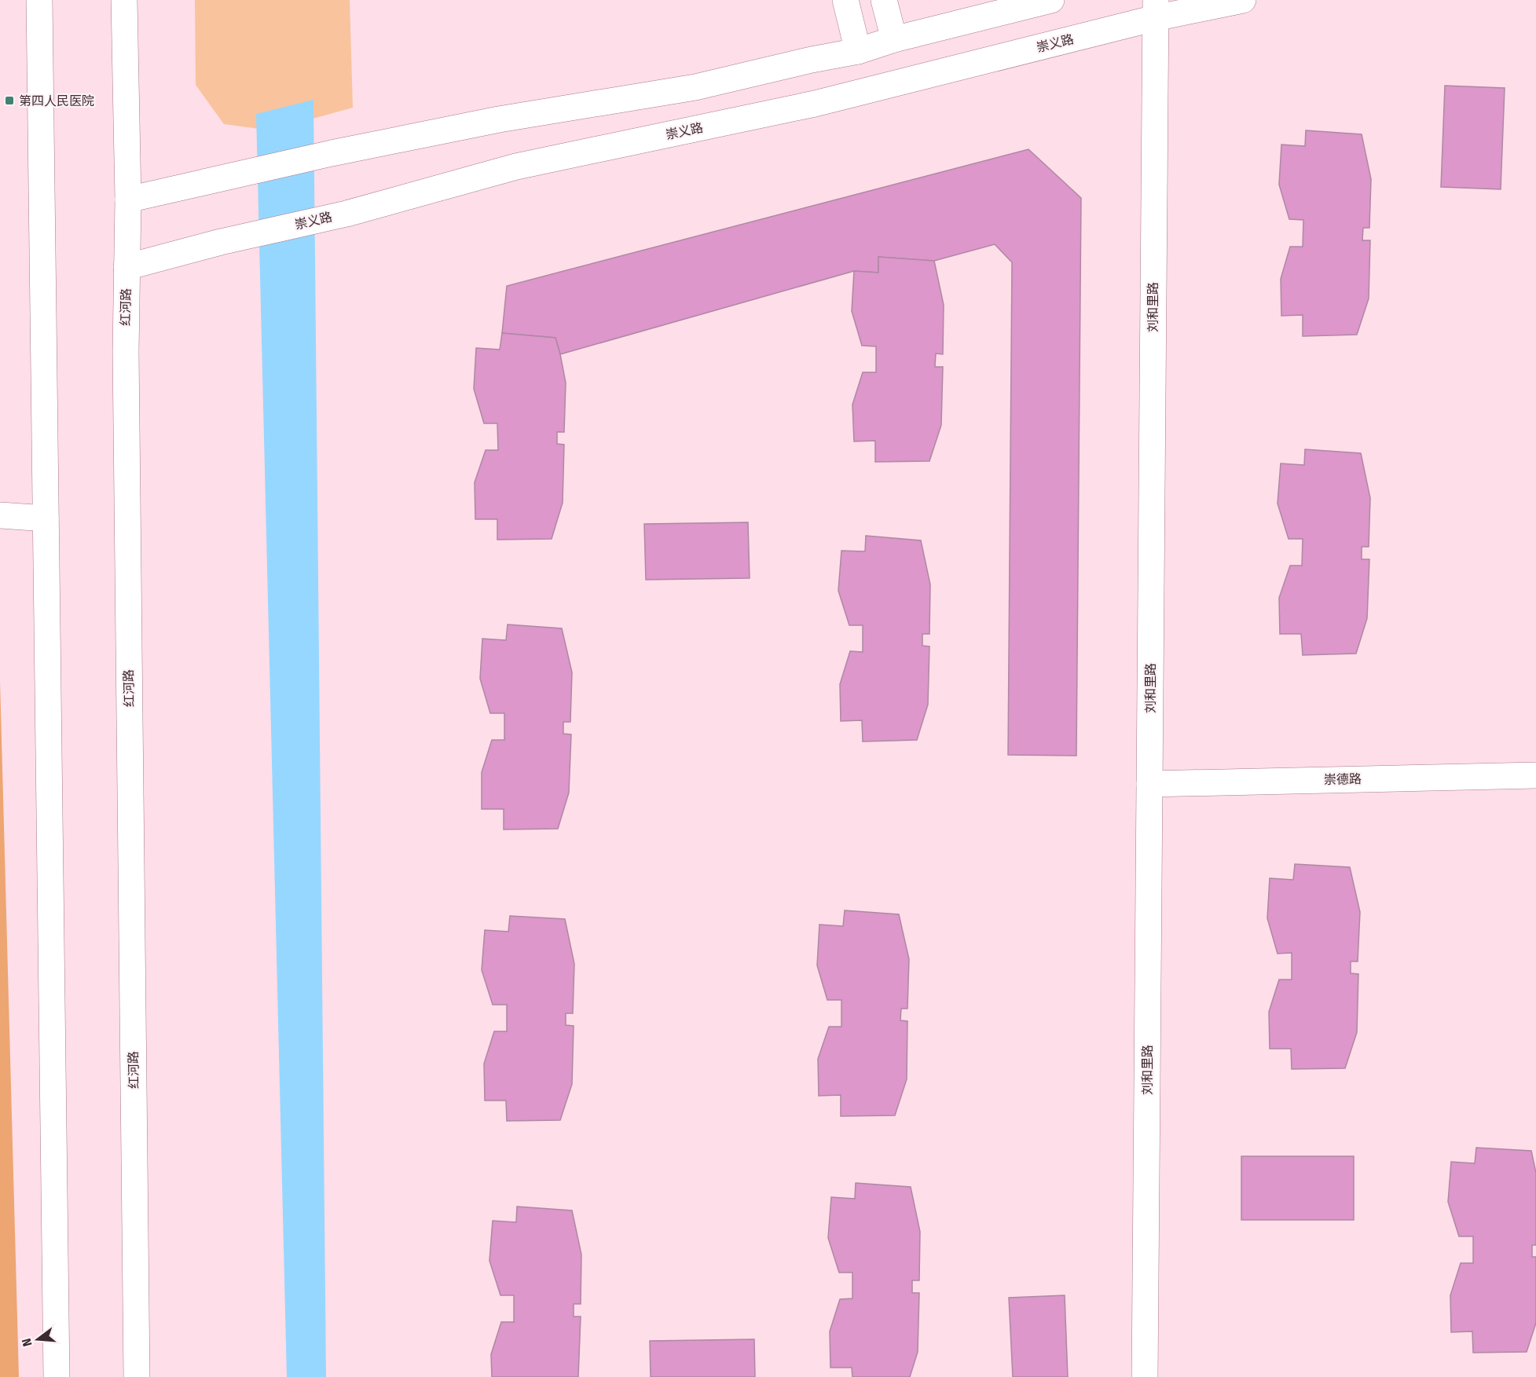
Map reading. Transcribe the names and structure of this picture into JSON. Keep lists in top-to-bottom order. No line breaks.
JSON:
{"streets":{"street":["崇义路","红河路","刘和里路","崇德路"]},"crossings":[["崇义路","红河路"],["崇义路","刘和里路"],["刘和里路","崇德路"]],"places":{"transit":["第四人民医院"]},"north":"left"}
